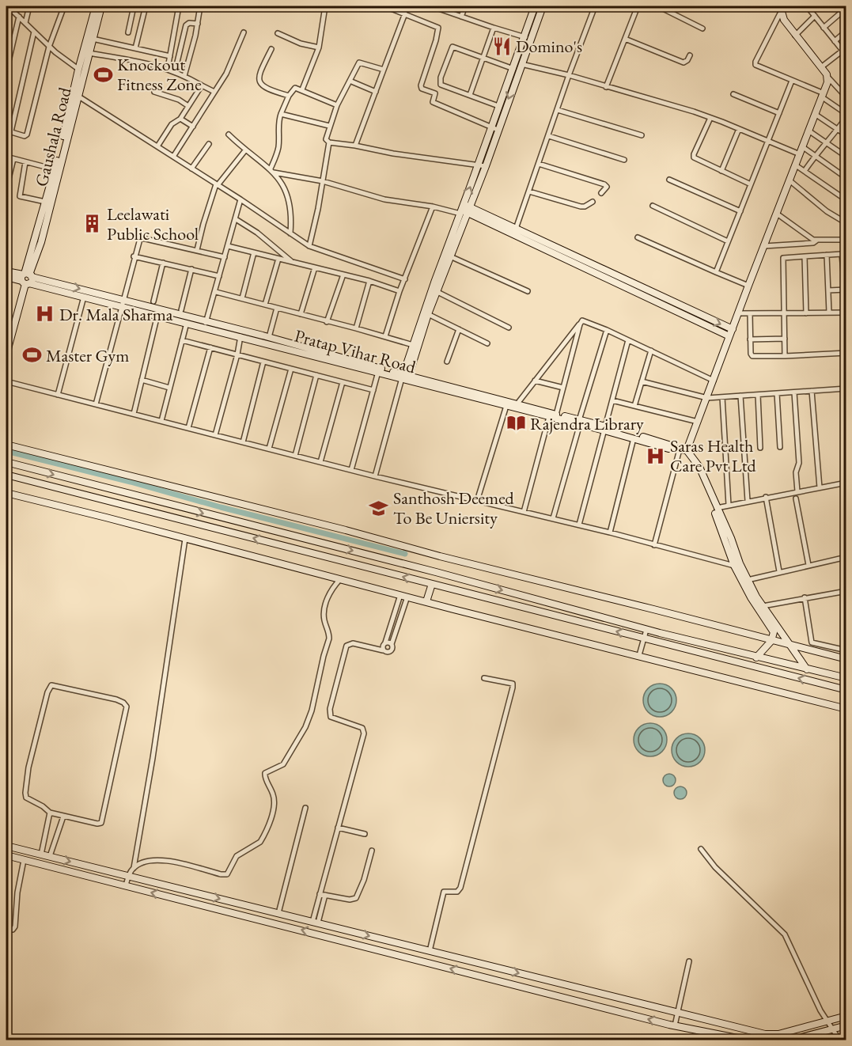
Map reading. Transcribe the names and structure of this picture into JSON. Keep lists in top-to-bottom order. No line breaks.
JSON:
{"streets":{"street":["Gaushala Road","Pratap Vihar Road"]},"crossings":[["Gaushala Road","Pratap Vihar Road"]],"places":{"restaurant":["Domino's"],"sports":["Knockout Fitness Zone","Master Gym"],"building":["Leelawati Public School"],"hospital":["Dr. Mala Sharma","Saras Health Care Pvt Ltd"],"library":["Rajendra Library"],"school or university":["Santhosh Deemed To Be Uniersity"]}}
